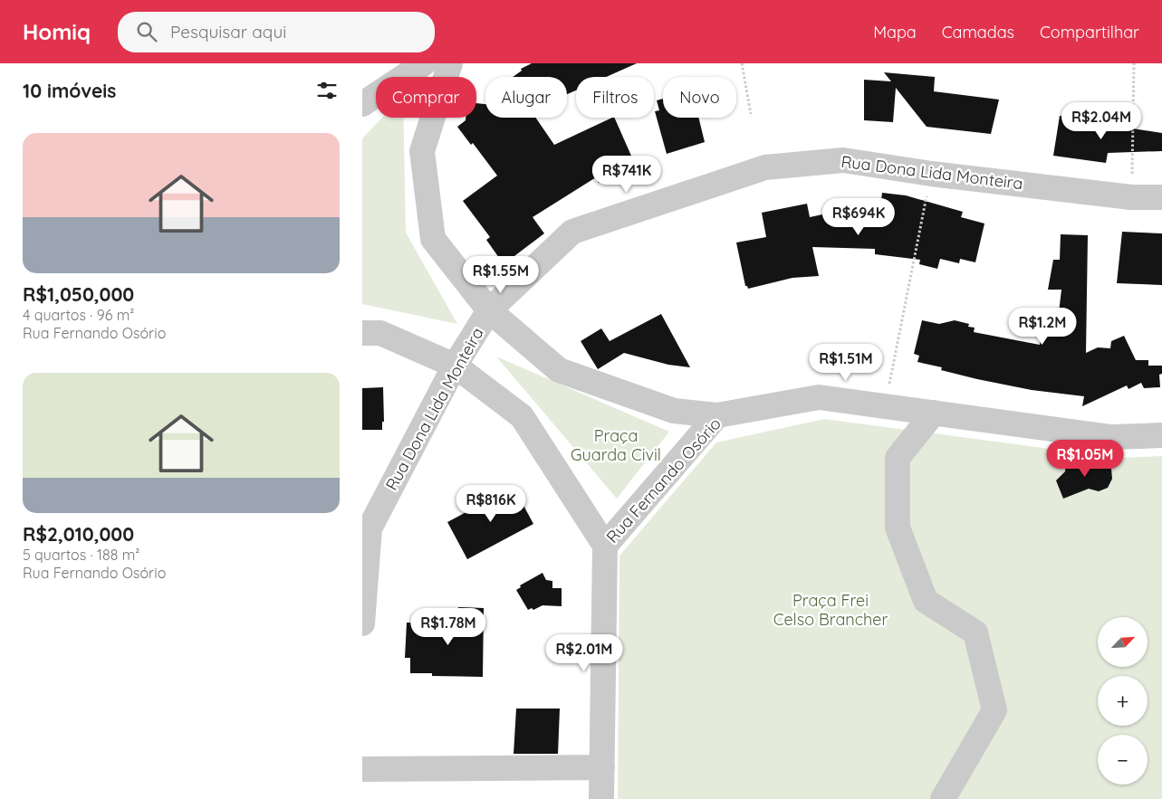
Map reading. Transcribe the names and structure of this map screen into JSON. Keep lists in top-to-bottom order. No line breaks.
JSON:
{"streets":{"street":["Rua Dona Lida Monteira","Rua Fernando Osório"]},"parks":["Praça Guarda Civil","Praça Frei Celso Brancher"],"north":"top right","page":{"header":"Homiq","search":"Pesquisar aqui","nav":["Mapa","Camadas","Compartilhar"],"heading":"10 imóveis","chip":["Comprar","Alugar","Filtros","Novo"],"price":["R$2.04M","R$741K","R$694K","R$1.55M","R$1.2M","R$1.51M","R$1.05M","R$816K","R$1.78M","R$2.01M"],"list":[{"name":"R$1,050,000","note":"4 quartos · 96 m² · Rua Fernando Osório"},{"name":"R$2,010,000","note":"5 quartos · 188 m² · Rua Fernando Osório"}],"map_buttons":["+","−"]}}
